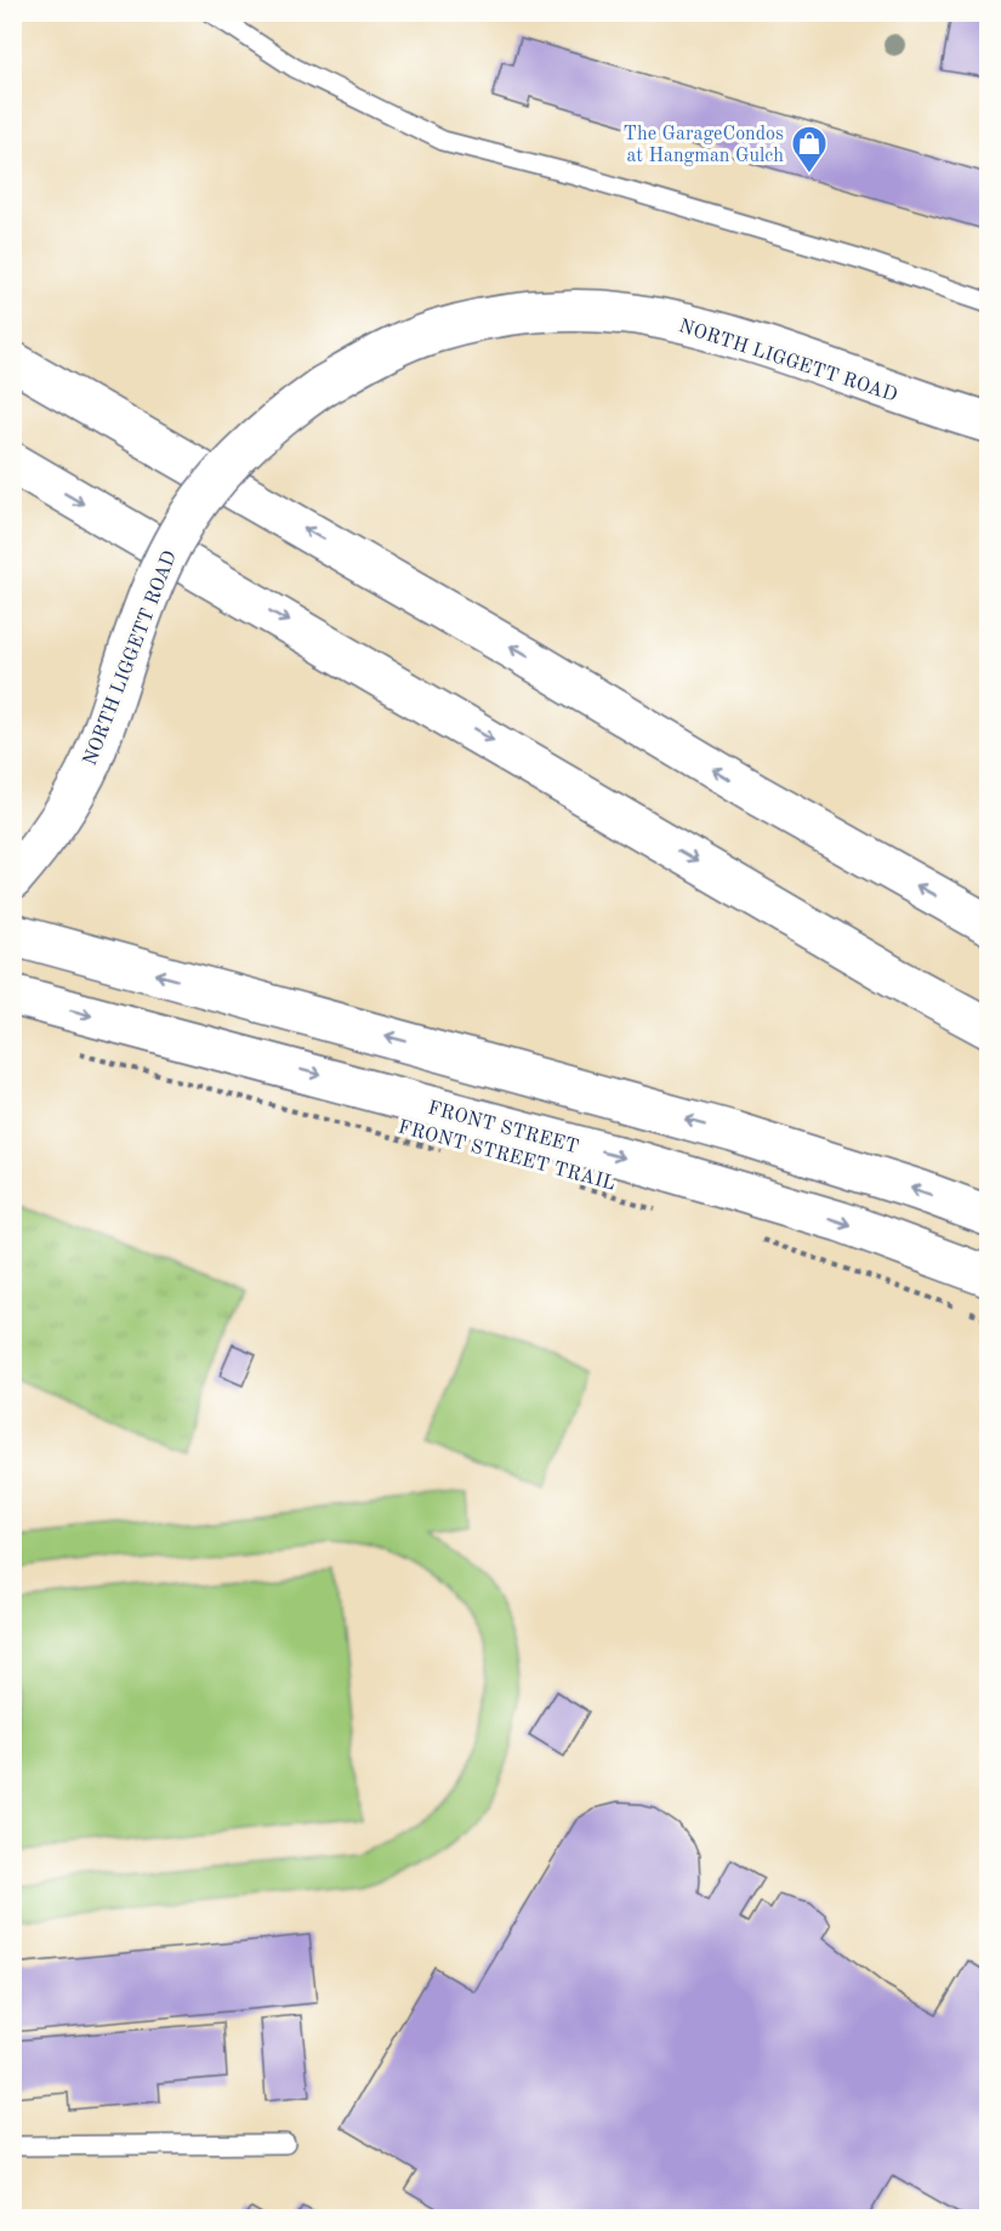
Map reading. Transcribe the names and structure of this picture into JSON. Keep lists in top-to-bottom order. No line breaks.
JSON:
{"streets":{"main road":["NORTH LIGGETT ROAD","FRONT STREET"],"path":["FRONT STREET TRAIL"]},"places":{"shop":["The GarageCondos at Hangman Gulch"]}}
